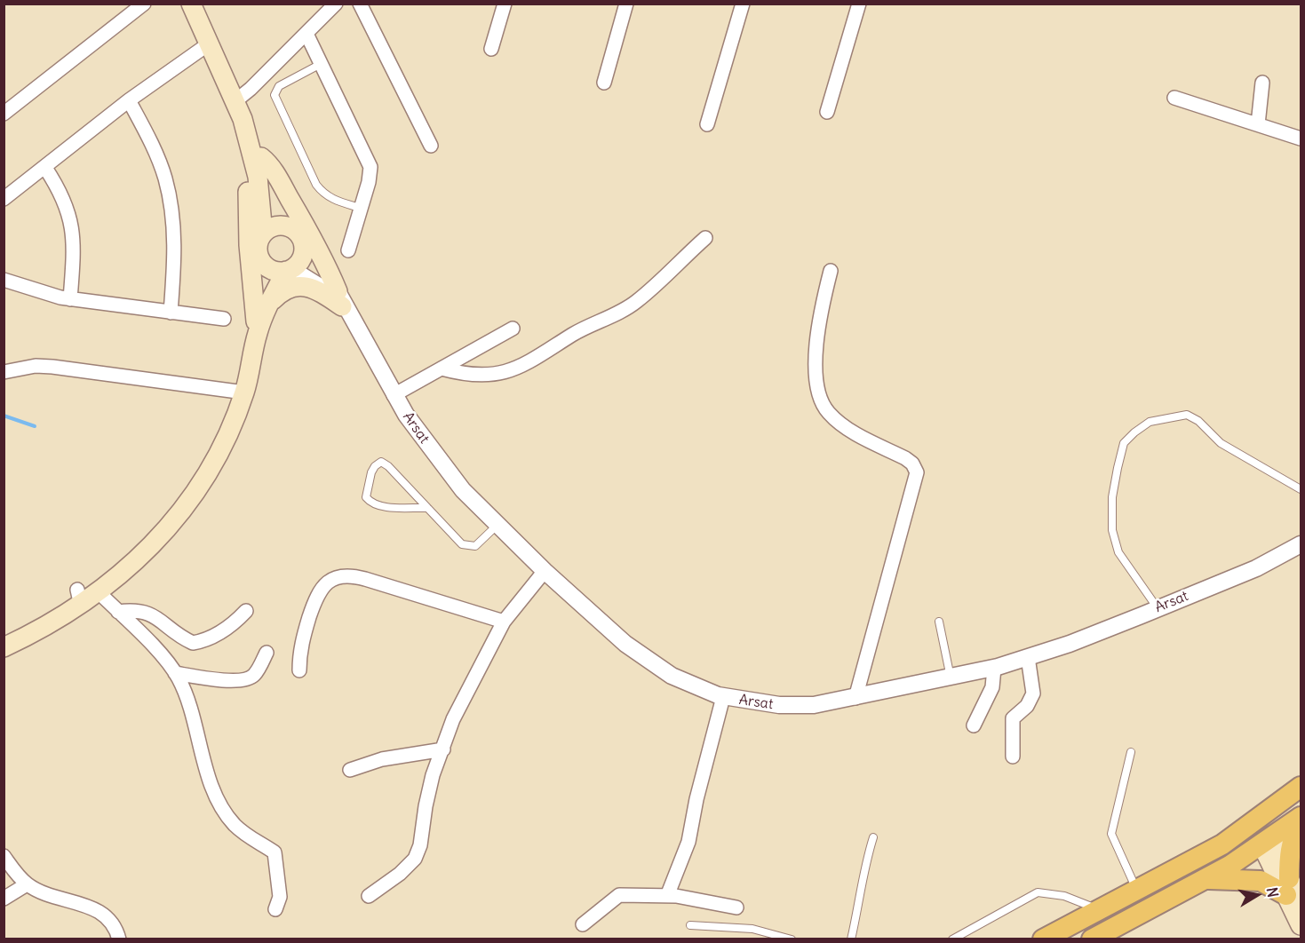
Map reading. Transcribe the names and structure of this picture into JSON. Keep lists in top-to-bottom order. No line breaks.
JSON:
{"streets":{"street":["Arsat"]},"north":"right"}
